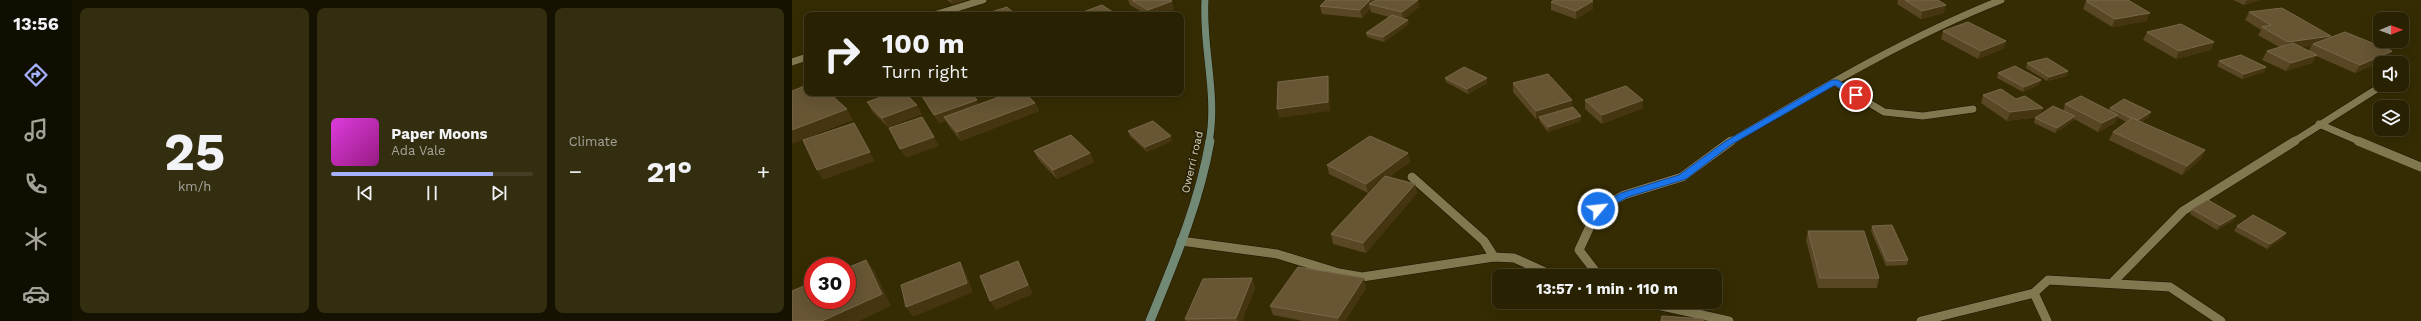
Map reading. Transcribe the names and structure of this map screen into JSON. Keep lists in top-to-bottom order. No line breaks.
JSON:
{"streets":{"main road":["Owerri road"]},"north":"right","page":{"tabs":"13:56","tile":[["25","km/h"],"Climate"],"turn":["100 m","Turn right"],"song":["Paper Moons","Ada Vale"],"heat":["−","21°","+"],"limit":"30","trip":"13:57 · 1 min · 110 m"}}
